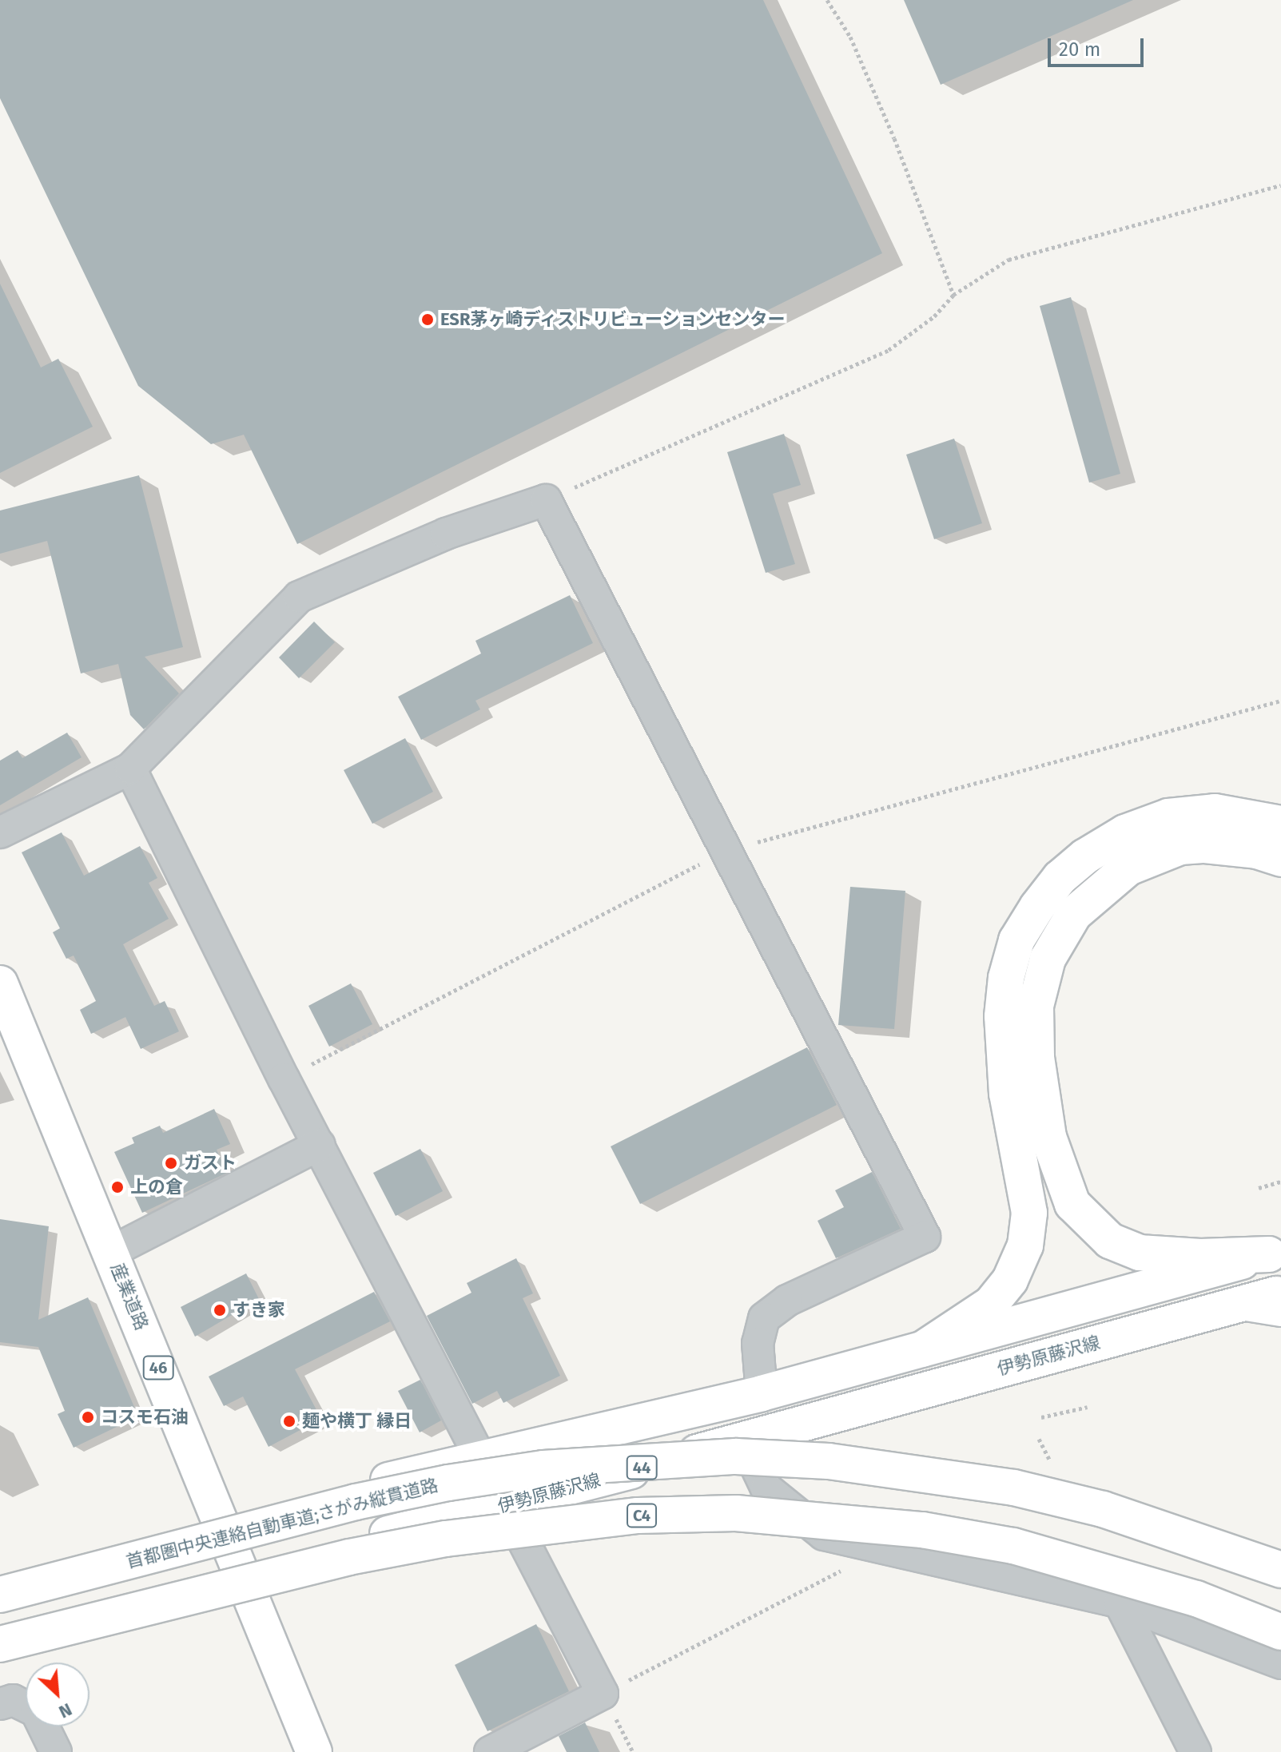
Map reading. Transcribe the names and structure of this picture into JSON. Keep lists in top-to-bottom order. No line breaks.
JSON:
{"streets":{"main road":["産業道路","伊勢原藤沢線","46","44","C4","首都圏中央連絡自動車道;さがみ縦貫道路"]},"crossings":[["産業道路","伊勢原藤沢線"]],"places":["ESR茅ヶ崎ディストリビューションセンター","ガスト","上の倉","すき家","コスモ石油","麺や横丁 縁日"],"scale_bar":"20 m","north":"bottom right"}
